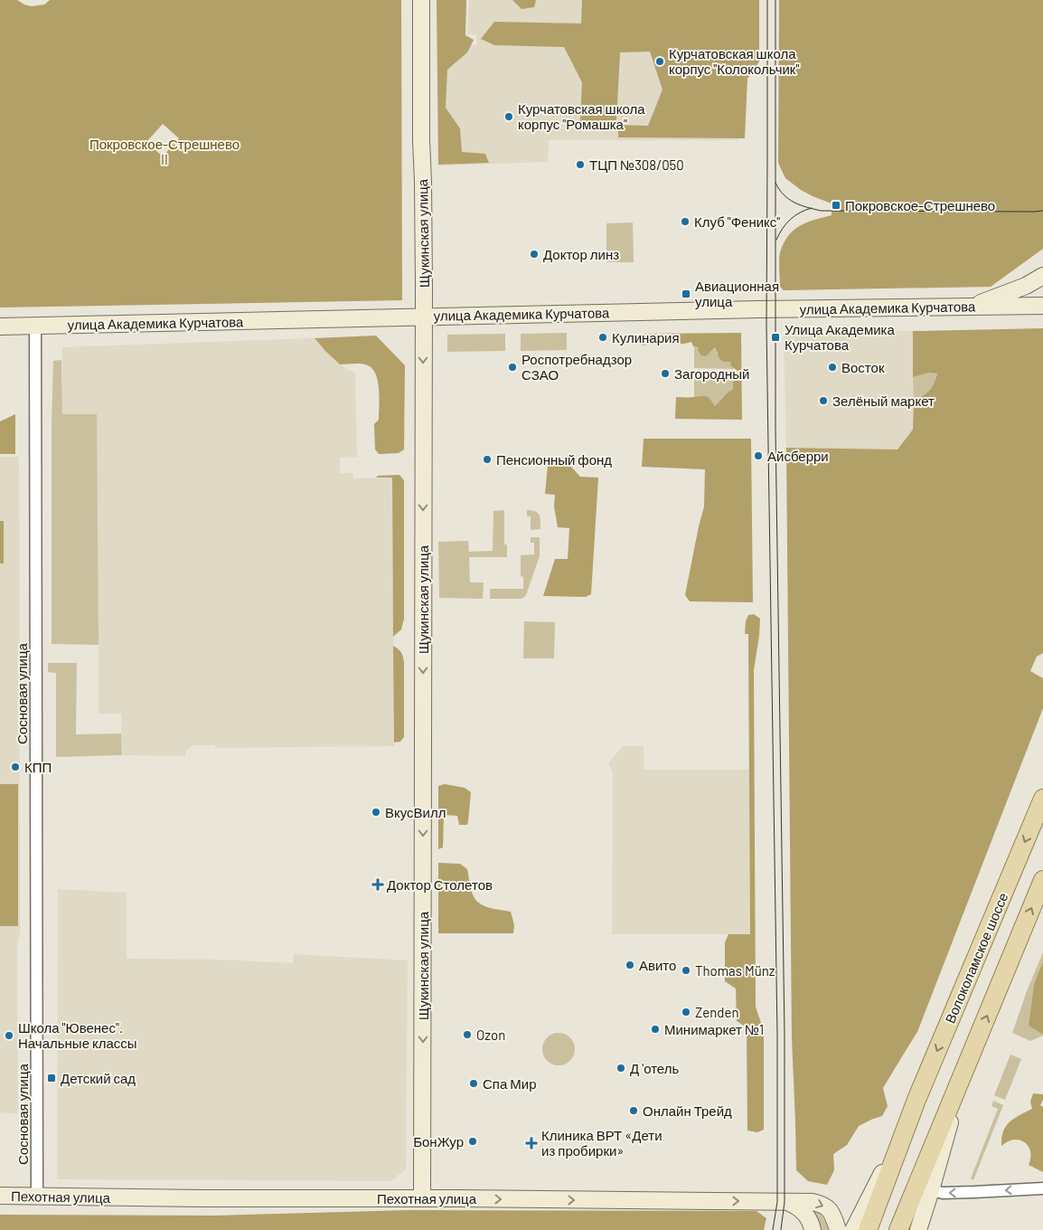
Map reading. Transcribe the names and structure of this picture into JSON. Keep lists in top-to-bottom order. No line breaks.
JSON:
{"streets":{"main road":["Щукинская улица","улица Академика Курчатова","Волоколамское шоссе","Пехотная улица"],"street":["Сосновая улица"]},"crossings":[["Щукинская улица","улица Академика Курчатова"],["Щукинская улица","Пехотная улица"],["улица Академика Курчатова","Сосновая улица"],["Сосновая улица","Пехотная улица"]],"one_way":["Щукинская улица","Пехотная улица"],"parks":["Покровское-Стрешнево II"],"places":{"other":["Курчатовская школа корпус \"Колокольчик\"","Курчатовская школа корпус \"Ромашка\"","ТЦП №308/050","Клуб \"Феникс\"","Доктор линз","Кулинария","Роспотребнадзор СЗАО","Восток","Загородный","Зелёный маркет","Айсберри","Пенсионный фонд","КПП","ВкусВилл","Авито","Thomas Münz","Zenden","Минимаркет №1","Ozon","Школа \"Ювенес\". Начальные классы","Д 'отель","Спа Мир","Онлайн Трейд","БонЖур"],"transit":["Покровское-Стрешнево","Авиационная улица","Улица Академика Курчатова","Детский сад"],"health":["Доктор Столетов","Клиника ВРТ «Дети из пробирки»"]}}
